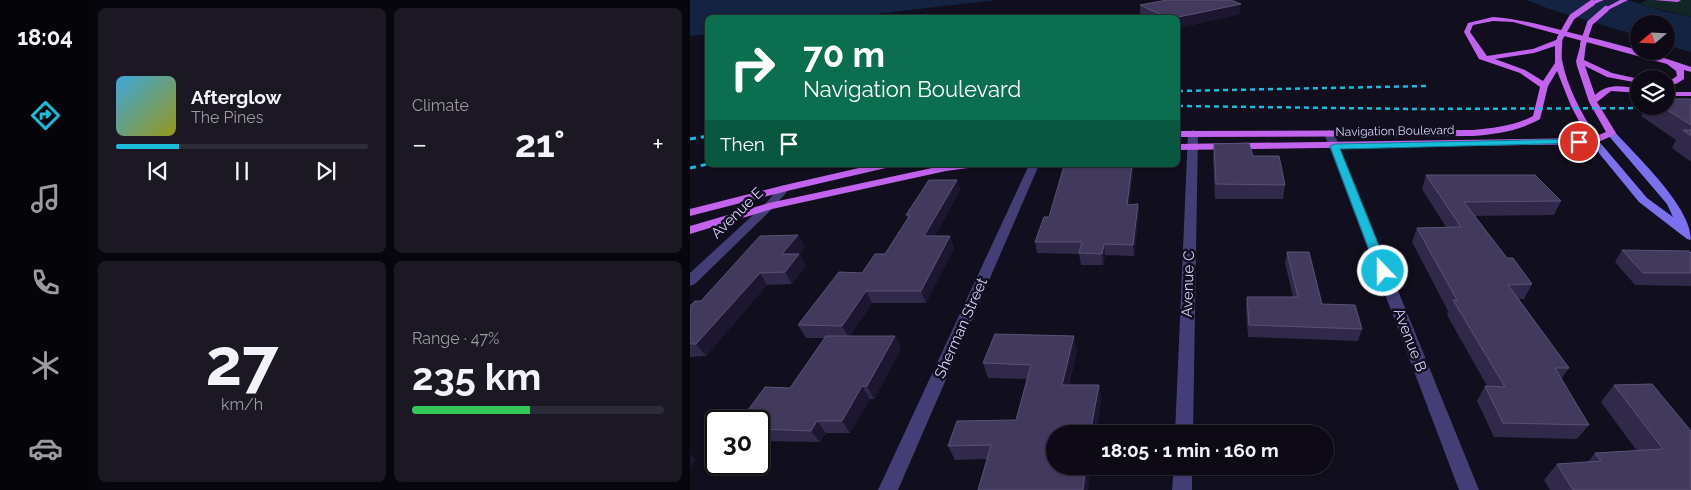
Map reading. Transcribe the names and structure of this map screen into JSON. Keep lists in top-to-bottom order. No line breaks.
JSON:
{"streets":{"main road":["Navigation Boulevard"],"street":["Avenue E","Avenue C","Sherman Street","Avenue B"]},"crossings":[["Navigation Boulevard","Avenue C"],["Navigation Boulevard","Avenue B"]],"north":"left","page":{"tabs":"18:04","tile":["Climate",["27","km/h"],["Range · 47%","235 km"]],"turn":["70 m","Navigation Boulevard"],"song":["Afterglow","The Pines"],"then":"Then","heat":["−","21°","+"],"limit":"30","trip":"18:05 · 1 min · 160 m"}}
